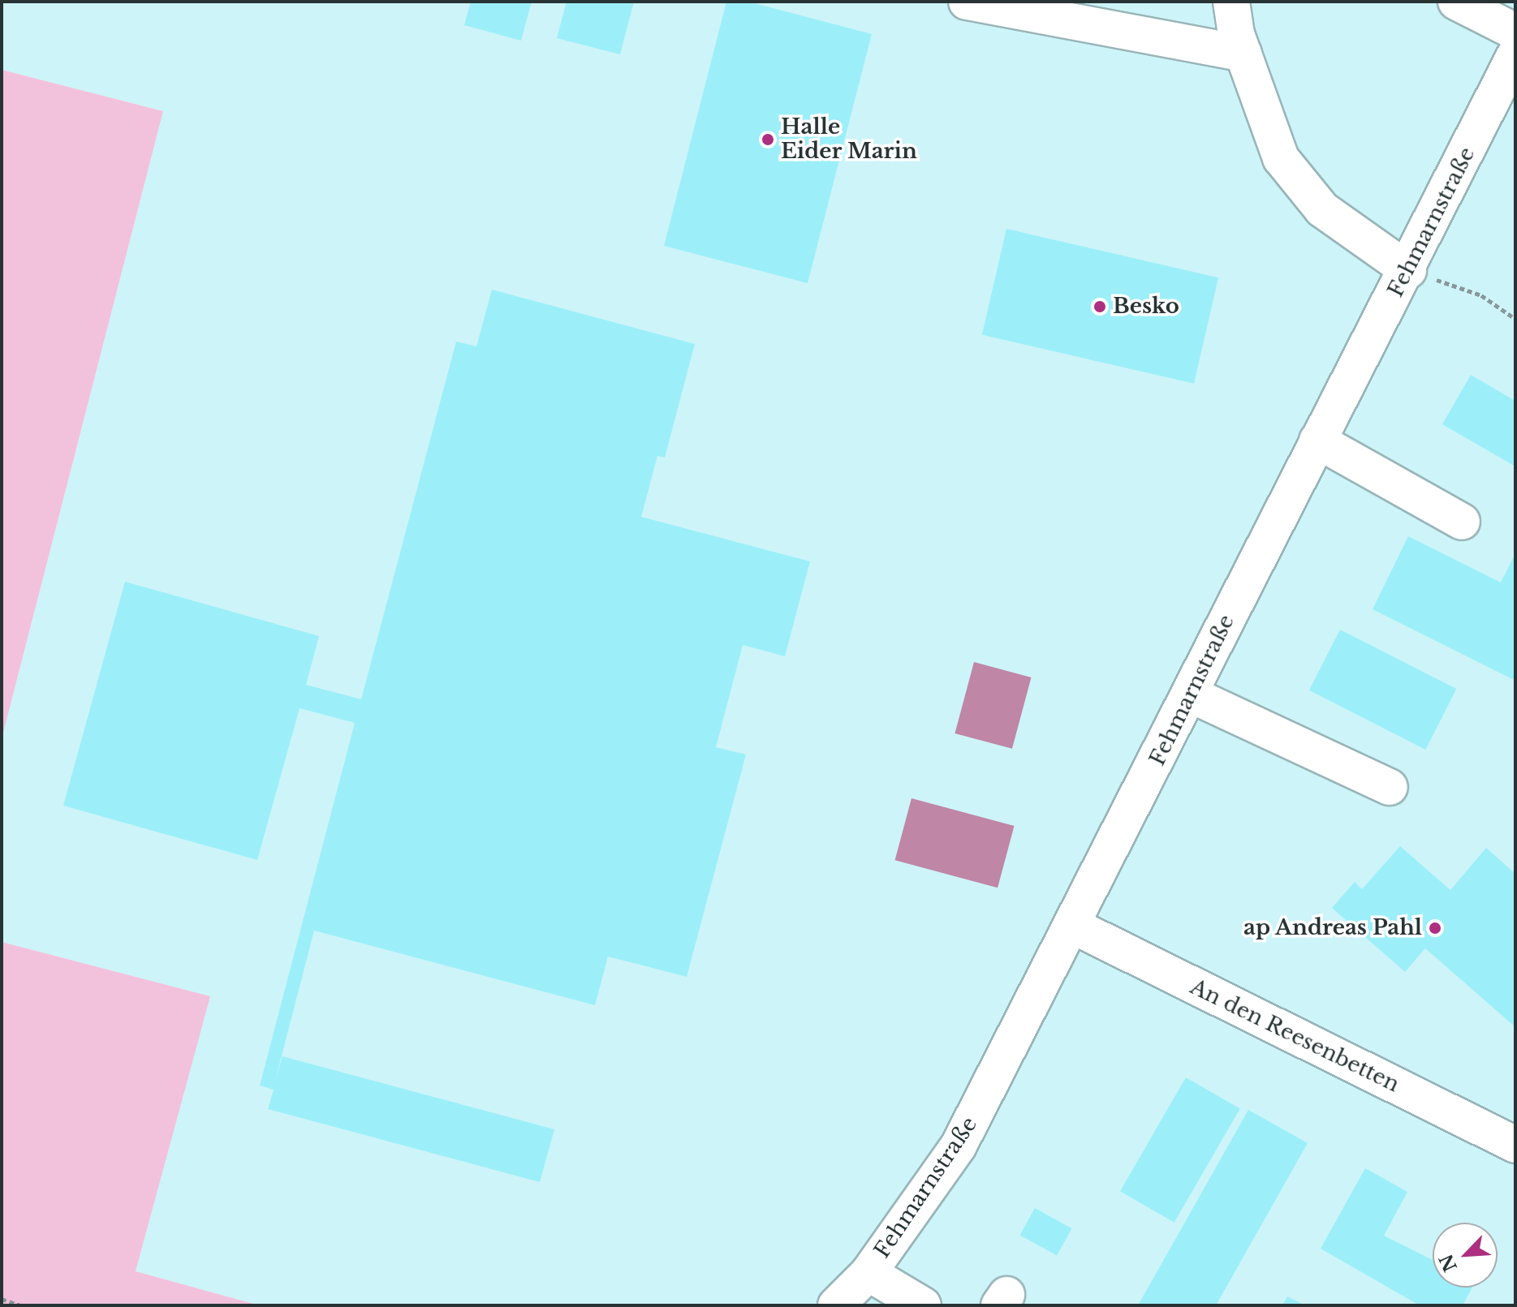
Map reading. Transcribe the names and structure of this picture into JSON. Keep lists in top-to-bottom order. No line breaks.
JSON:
{"streets":{"street":["Fehmarnstraße","An den Reesenbetten"]},"crossings":[["Fehmarnstraße","An den Reesenbetten"]],"places":["Halle Eider Marin","Besko","ap Andreas Pahl"],"north":"bottom left"}
